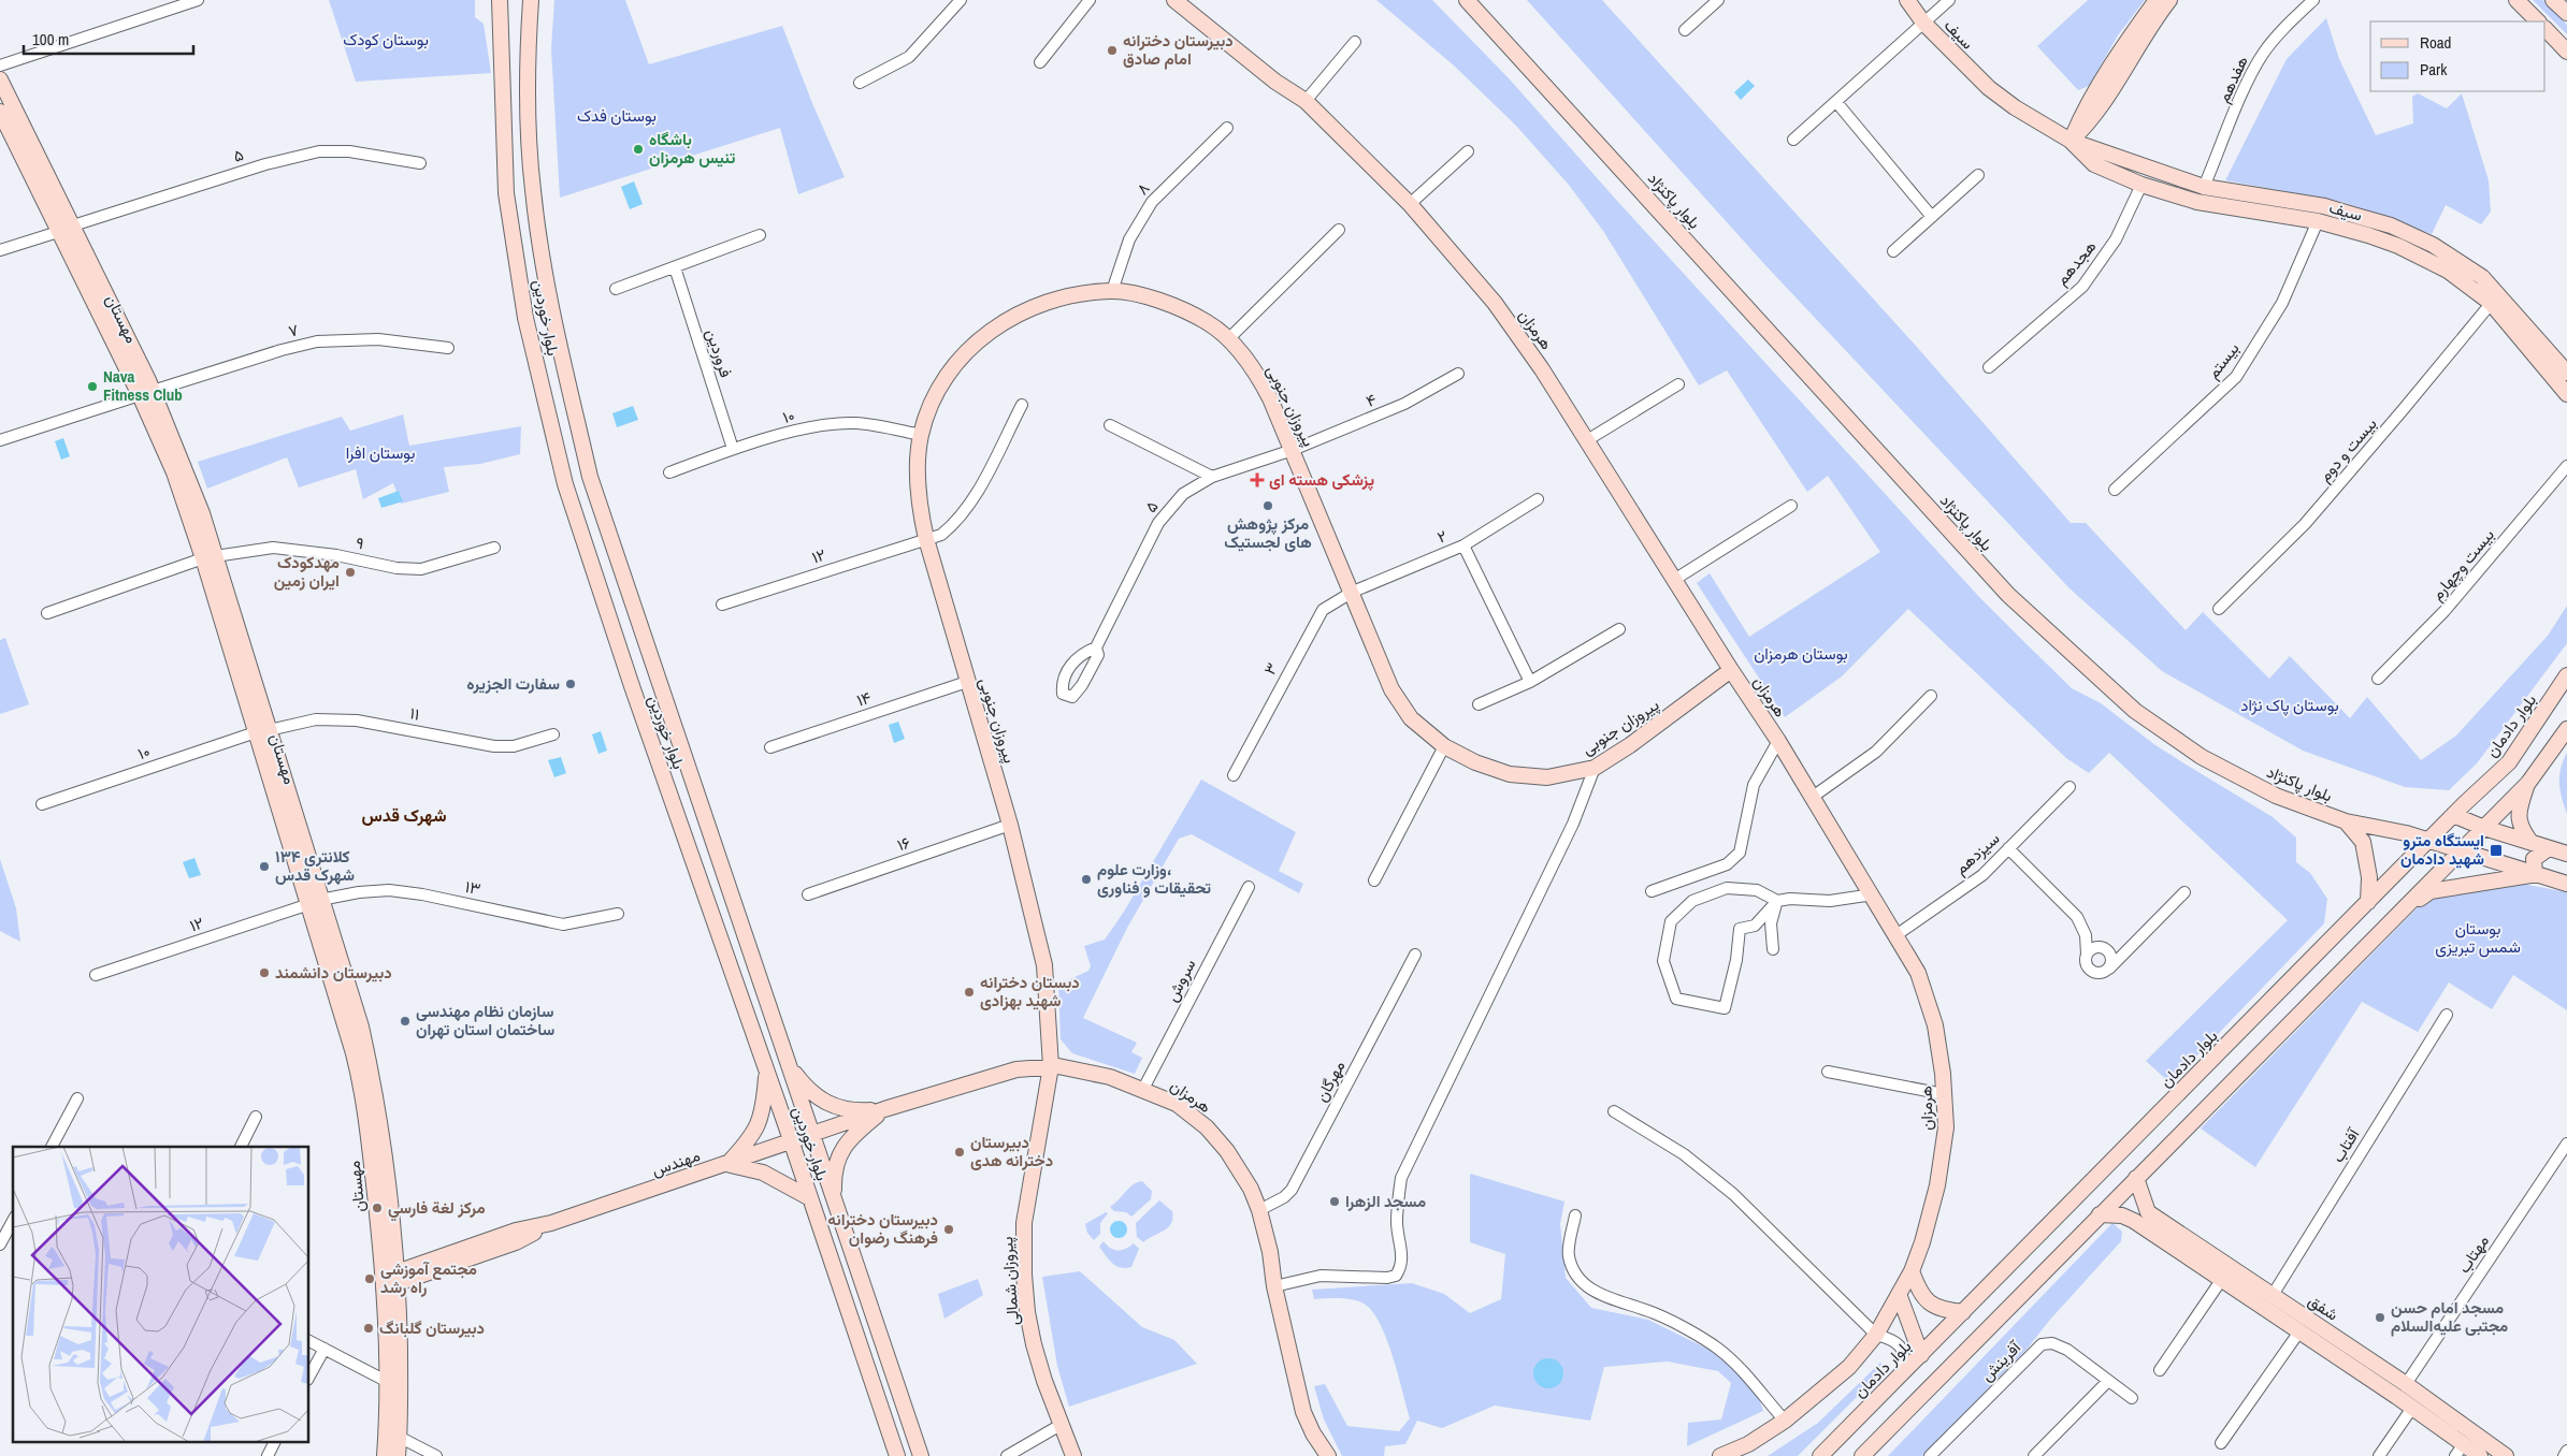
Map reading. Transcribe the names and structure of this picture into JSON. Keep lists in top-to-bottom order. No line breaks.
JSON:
{"streets":{"street":["سیف","هفدهم","۵","۸","بلوار پاکنژاد","هجدهم","بلوار خوردین","مهستان","هرمزان","۷","فروردین","بیستم","۴","پیروزان جنوبی","۱۰","بیست و دوم","۲","۹","۱۲","بیست وچهارم","۳","۱۴","۱۱","بلوار دادمان","۱۶","سیزدهم","۱۳","سروش","مهرگان","آفتاب","مهندس","مهتاب","پیروزان شمالی","شفق","آفرینش"]},"crossings":[["سیف","هفدهم"],["سیف","هجدهم"],["سیف","بیستم"],["سیف","بیست و دوم"],["۵","۴"],["۵","پیروزان جنوبی"],["۸","پیروزان جنوبی"],["بلوار پاکنژاد","بلوار دادمان"],["بلوار خوردین","هرمزان"],["بلوار خوردین","مهندس"],["مهستان","۷"],["مهستان","۱۰"],["مهستان","۹"],["مهستان","۱۲"],["مهستان","۱۱"],["مهستان","۱۳"],["مهستان","مهندس"],["هرمزان","پیروزان جنوبی"],["هرمزان","سیزدهم"],["هرمزان","سروش"],["هرمزان","مهرگان"],["هرمزان","مهندس"],["هرمزان","پیروزان شمالی"],["فروردین","۱۰"],["۴","پیروزان جنوبی"],["پیروزان جنوبی","۱۰"],["پیروزان جنوبی","۲"],["پیروزان جنوبی","۱۲"],["پیروزان جنوبی","۳"],["پیروزان جنوبی","۱۴"],["پیروزان جنوبی","۱۶"],["پیروزان جنوبی","پیروزان شمالی"],["۱۰","۱۱"],["۲","۳"],["۱۲","۱۳"],["آفتاب","شفق"],["مهتاب","شفق"]],"districts":["شهرک قدس"],"parks":["بوستان کودک","بوستان فدک","بوستان افرا","بوستان هرمزان","بوستان پاک نژاد","بوستان شمس تبریزی"],"places":{"other":["دبیرستان دخترانه امام صادق","باشگاه تنیس هرمزان","Nava Fitness Club","مرکز پژوهش های لجستیک","مهدکودک ایران زمین","سفارت الجزیره","کلانتری ۱۳۴ شهرک قدس","وزارت علوم، تحقیقات و فناوری","دبیرستان دانشمند","دبستان دخترانه شهید بهزادی","سازمان نظام مهندسی ساختمان استان تهران","دبیرستان دخترانه هدی","مسجد الزهرا","مركز لغة فارسي","دبیرستان دخترانه فرهنگ رضوان","مجتمع آموزشی راه رشد","مسجد امام حسن مجتبی علیه‌السلام","دبیرستان گلبانگ"],"health":["پزشکی هسته ای"],"transit":["ایستگاه مترو شهید دادمان"]},"legend":["Road","Park"],"scale_bar":"100 m"}
